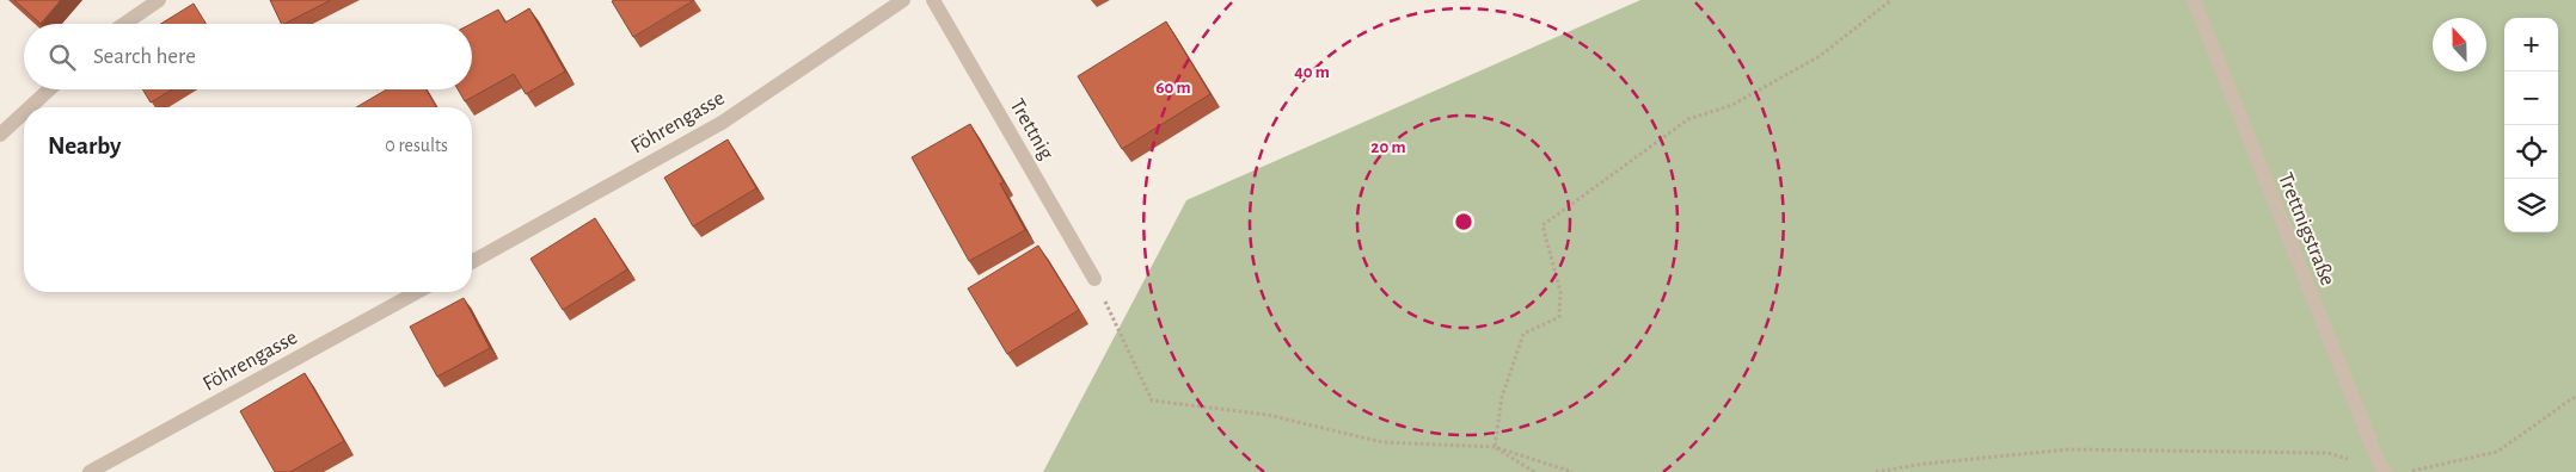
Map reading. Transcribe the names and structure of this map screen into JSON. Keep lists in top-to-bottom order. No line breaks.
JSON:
{"streets":{"street":["Föhrengasse","Trettnig","Trettnigstraße"]},"north":"top","page":{"map_buttons":["+","−"],"search":"Search here","heading":["Nearby","0 results"]},"rings":["40 m","60 m","20 m"]}
